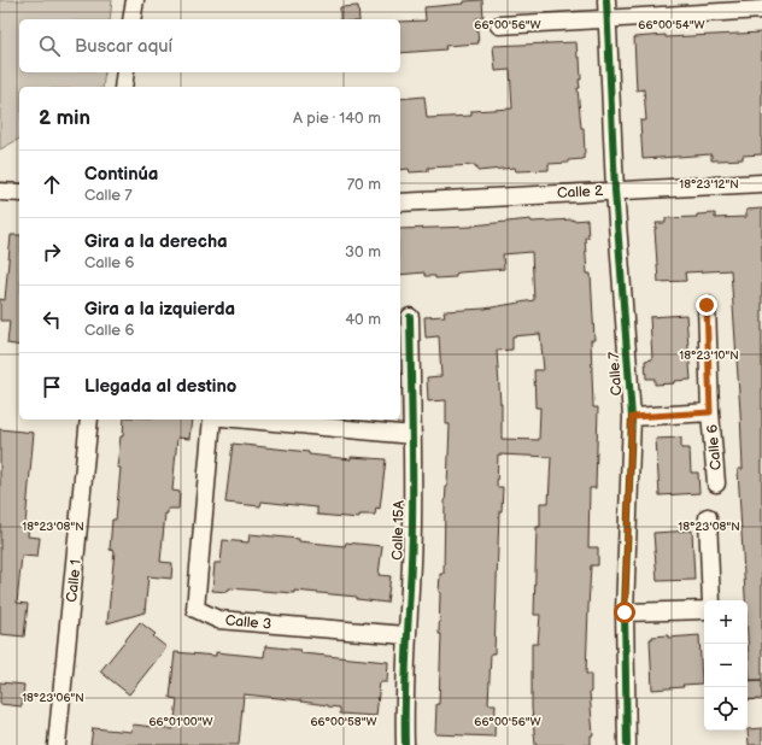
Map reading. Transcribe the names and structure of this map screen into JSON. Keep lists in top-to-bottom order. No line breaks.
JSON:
{"streets":{"street":["Calle 2","Calle 7","Calle 6","Calle 15A","Calle 1","Calle 3"]},"crossings":[["Calle 2","Calle 7"],["Calle 7","Calle 6"],["Calle 15A","Calle 3"]],"page":{"search":"Buscar aquí","heading":["2 min","A pie · 140 m"],"list":[["Continúa","Calle 7","70 m"],["Gira a la derecha","Calle 6","30 m"],["Gira a la izquierda","Calle 6","40 m"],"Llegada al destino"],"map_buttons":["+","−"]},"coordinates":["66°00'56\"W","66°00'54\"W","18°23'12\"N","18°23'10\"N","18°23'08\"N","18°23'06\"N","66°01'00\"W","66°00'58\"W"]}
